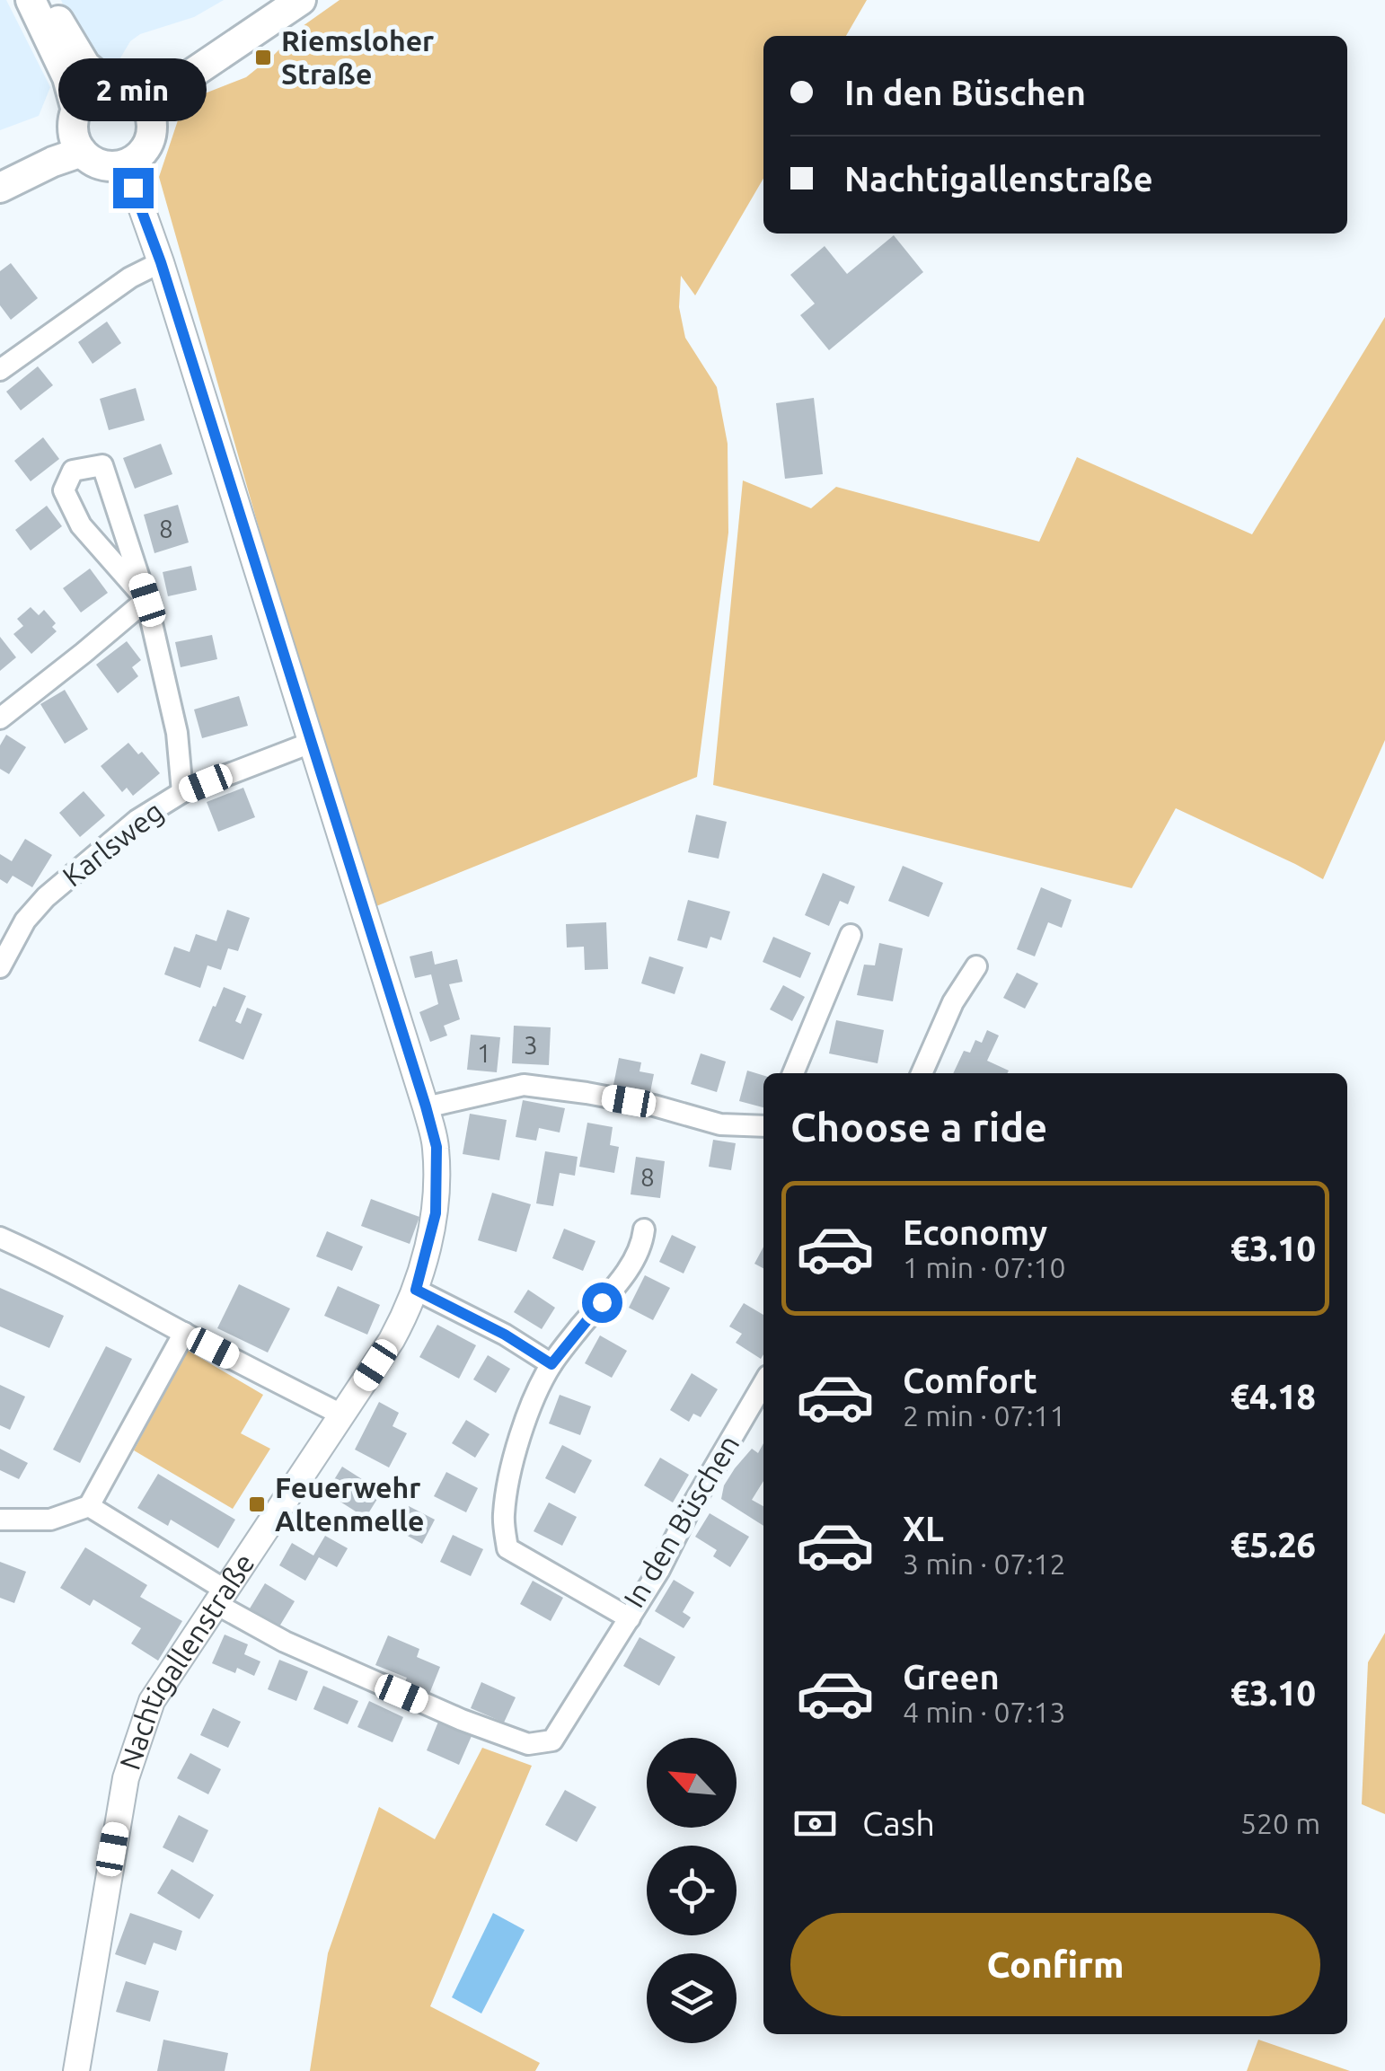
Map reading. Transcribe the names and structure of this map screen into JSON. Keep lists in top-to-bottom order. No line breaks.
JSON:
{"streets":{"street":["Karlsweg","In den Büschen","Nachtigallenstraße"]},"crossings":[["Karlsweg","Nachtigallenstraße"]],"places":{"transit":["Riemsloher Straße","Feuerwehr Altenmelle"]},"house_numbers":["8","3","1","8"],"north":"top left","page":{"banner":["In den Büschen","Nachtigallenstraße"],"bubble":"2 min","heading":"Choose a ride","list":[{"name":"Economy","note":"1 min · 07:10","value":"€3.10"},{"name":"Comfort","note":"2 min · 07:11","value":"€4.18"},{"name":"XL","note":"3 min · 07:12","value":"€5.26"},{"name":"Green","note":"4 min · 07:13","value":"€3.10"}],"pay":["Cash","520 m"],"buttons":"Confirm"}}
